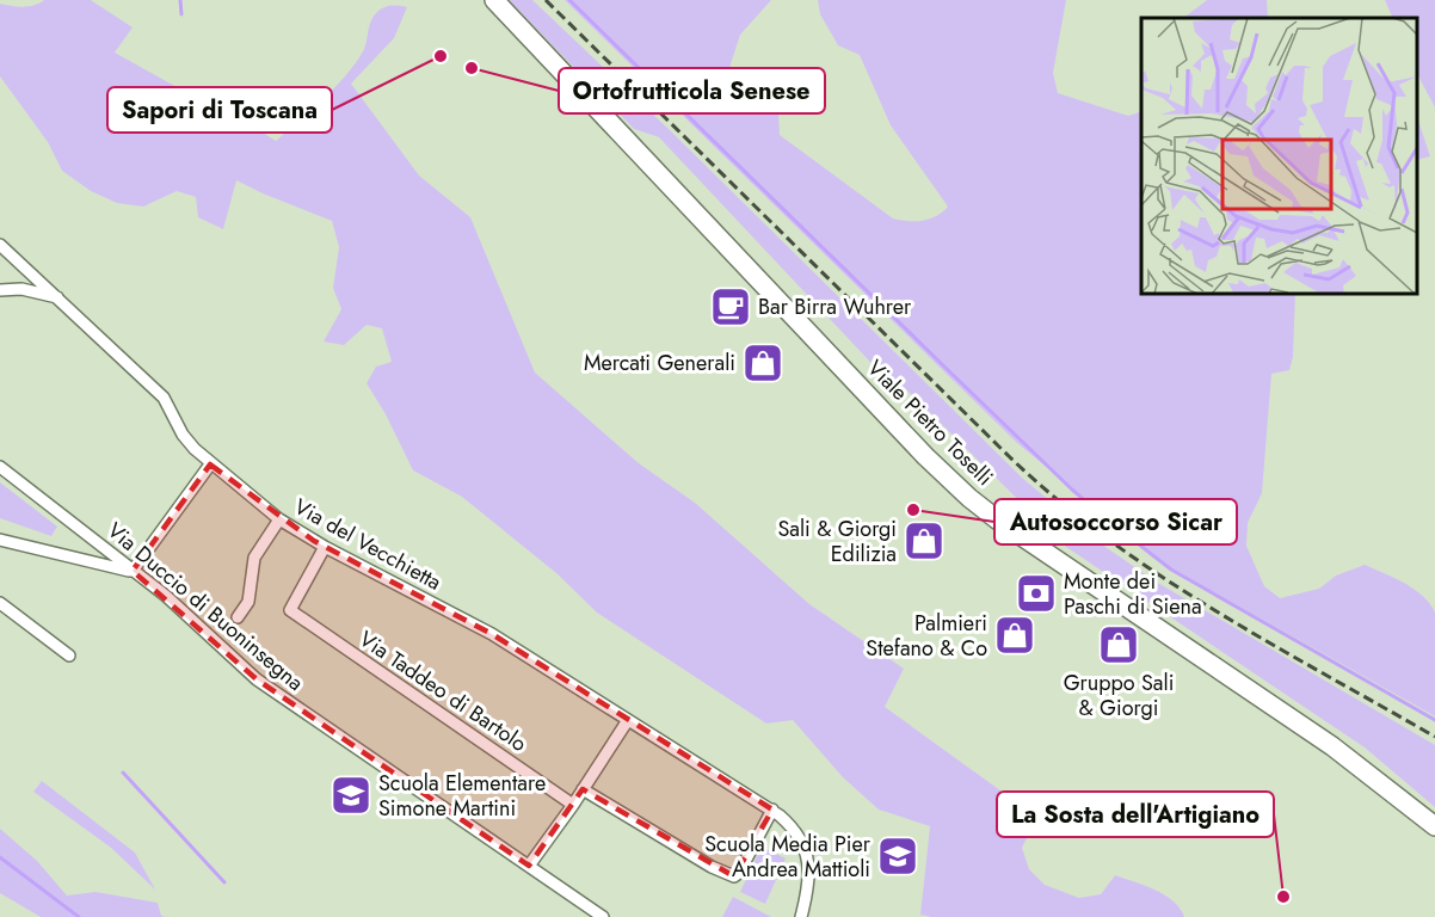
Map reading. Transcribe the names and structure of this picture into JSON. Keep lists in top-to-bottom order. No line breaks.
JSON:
{"streets":{"main road":["Viale Pietro Toselli"],"street":["Via del Vecchietta","Via Duccio di Buoninsegna","Via Taddeo di Bartolo"]},"crossings":[["Via del Vecchietta","Via Taddeo di Bartolo"]],"places":{"other":["Sapori di Toscana","Ortofrutticola Senese","Autosoccorso Sicar","La Sosta dell'Artigiano"],"cafe":["Bar Birra Wuhrer"],"shop":["Mercati Generali","Sali & Giorgi Edilizia","Palmieri Stefano & Co","Gruppo Sali & Giorgi"],"bank":["Monte dei Paschi di Siena"],"school or university":["Scuola Elementare Simone Martini","Scuola Media Pier Andrea Mattioli"]}}
